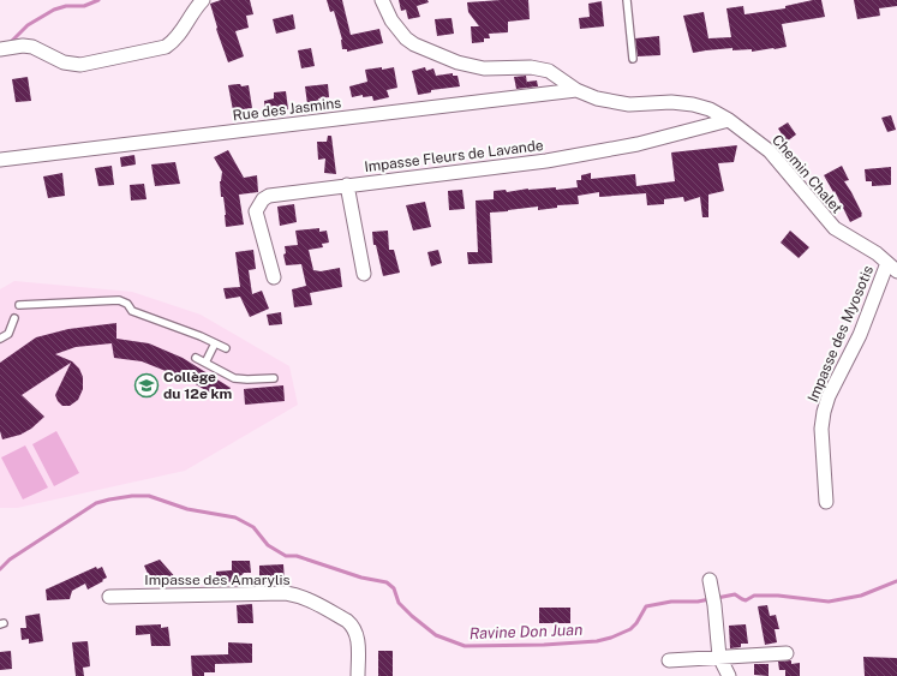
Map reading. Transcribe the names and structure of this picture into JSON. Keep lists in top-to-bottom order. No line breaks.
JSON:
{"streets":{"street":["Rue des Jasmins","Impasse Fleurs de Lavande","Chemin Chalet","Impasse des Myosotis","Impasse des Amarylis"]},"crossings":[["Rue des Jasmins","Chemin Chalet"],["Impasse Fleurs de Lavande","Chemin Chalet"],["Chemin Chalet","Impasse des Myosotis"]],"water":["Ravine Don Juan"],"places":{"school or university":["Collège du 12e km"]}}
